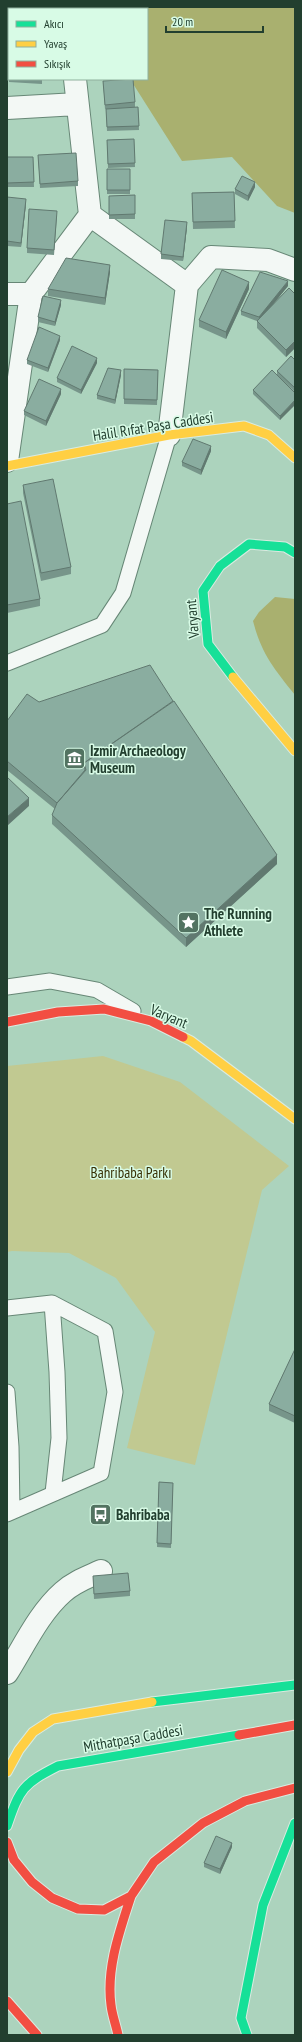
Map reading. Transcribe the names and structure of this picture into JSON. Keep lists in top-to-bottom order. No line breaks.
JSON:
{"streets":{"main road":["Halil Rıfat Paşa Caddesi","Varyant","Mithatpaşa Caddesi"]},"parks":["Bahribaba Parkı"],"places":{"museum":["Izmir Archaeology Museum"],"place":["The Running Athlete"],"bus stop":["Bahribaba"]},"legend":["Akıcı","Yavaş","Sıkışık"],"scale_bar":"20 m"}
